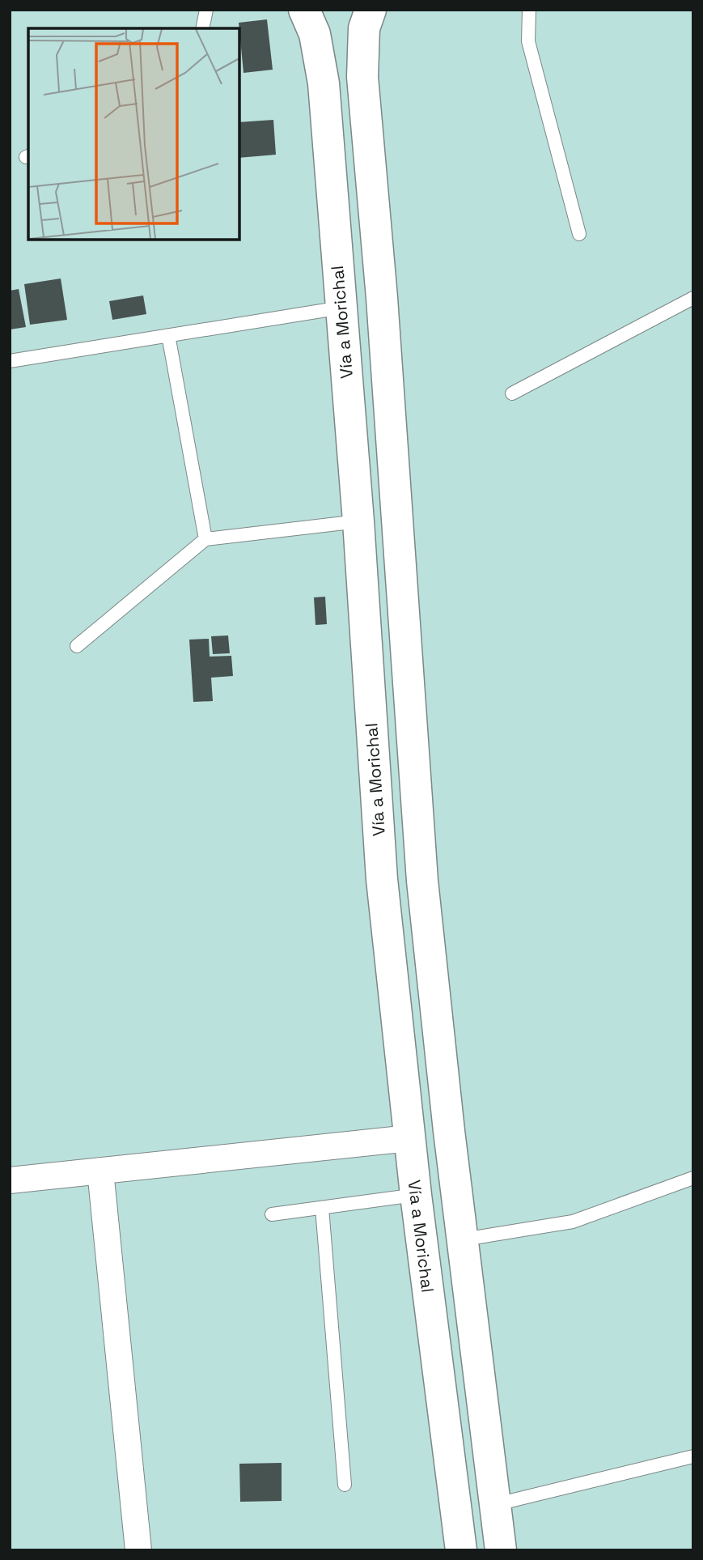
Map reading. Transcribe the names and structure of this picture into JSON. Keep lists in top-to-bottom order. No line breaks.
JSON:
{"streets":{"street":["Vía a Morichal"]}}
